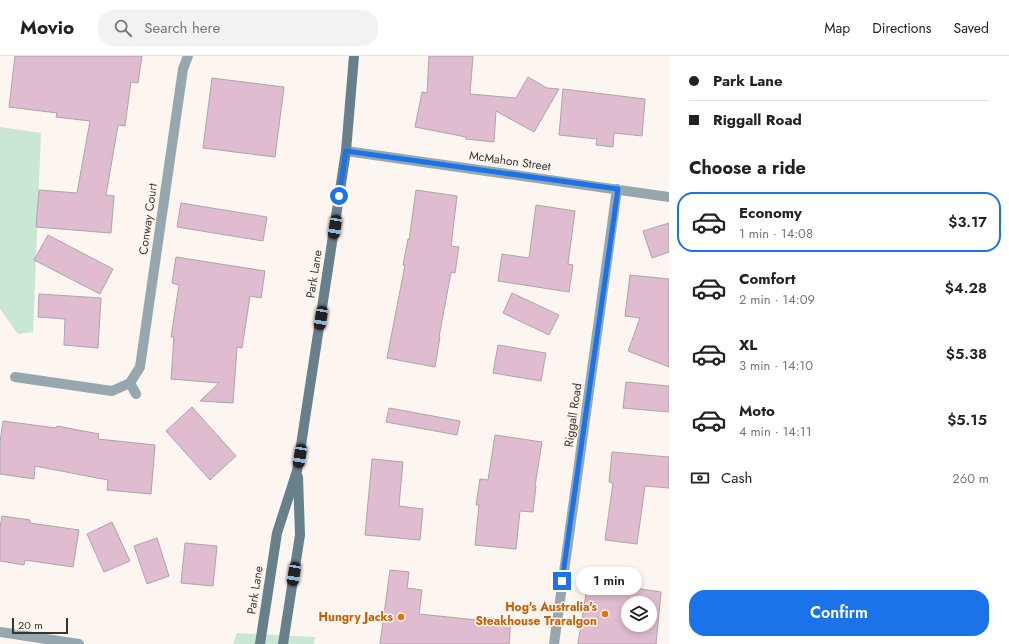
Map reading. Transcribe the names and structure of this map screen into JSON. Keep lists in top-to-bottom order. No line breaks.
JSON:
{"streets":{"street":["McMahon Street","Conway Court","Park Lane","Riggall Road"]},"crossings":[["McMahon Street","Park Lane"],["McMahon Street","Riggall Road"]],"places":["Hog's Australia's Steakhouse Traralgon","Hungry Jacks"],"scale_bar":"20 m","page":{"header":"Movio","search":"Search here","nav":["Map","Directions","Saved"],"banner":["Park Lane","Riggall Road"],"heading":"Choose a ride","list":[{"name":"Economy","note":"1 min · 14:08","value":"$3.17"},{"name":"Comfort","note":"2 min · 14:09","value":"$4.28"},{"name":"XL","note":"3 min · 14:10","value":"$5.38"},{"name":"Moto","note":"4 min · 14:11","value":"$5.15"}],"pay":["Cash","260 m"],"bubble":"1 min","buttons":"Confirm","scale":"20 m"}}
